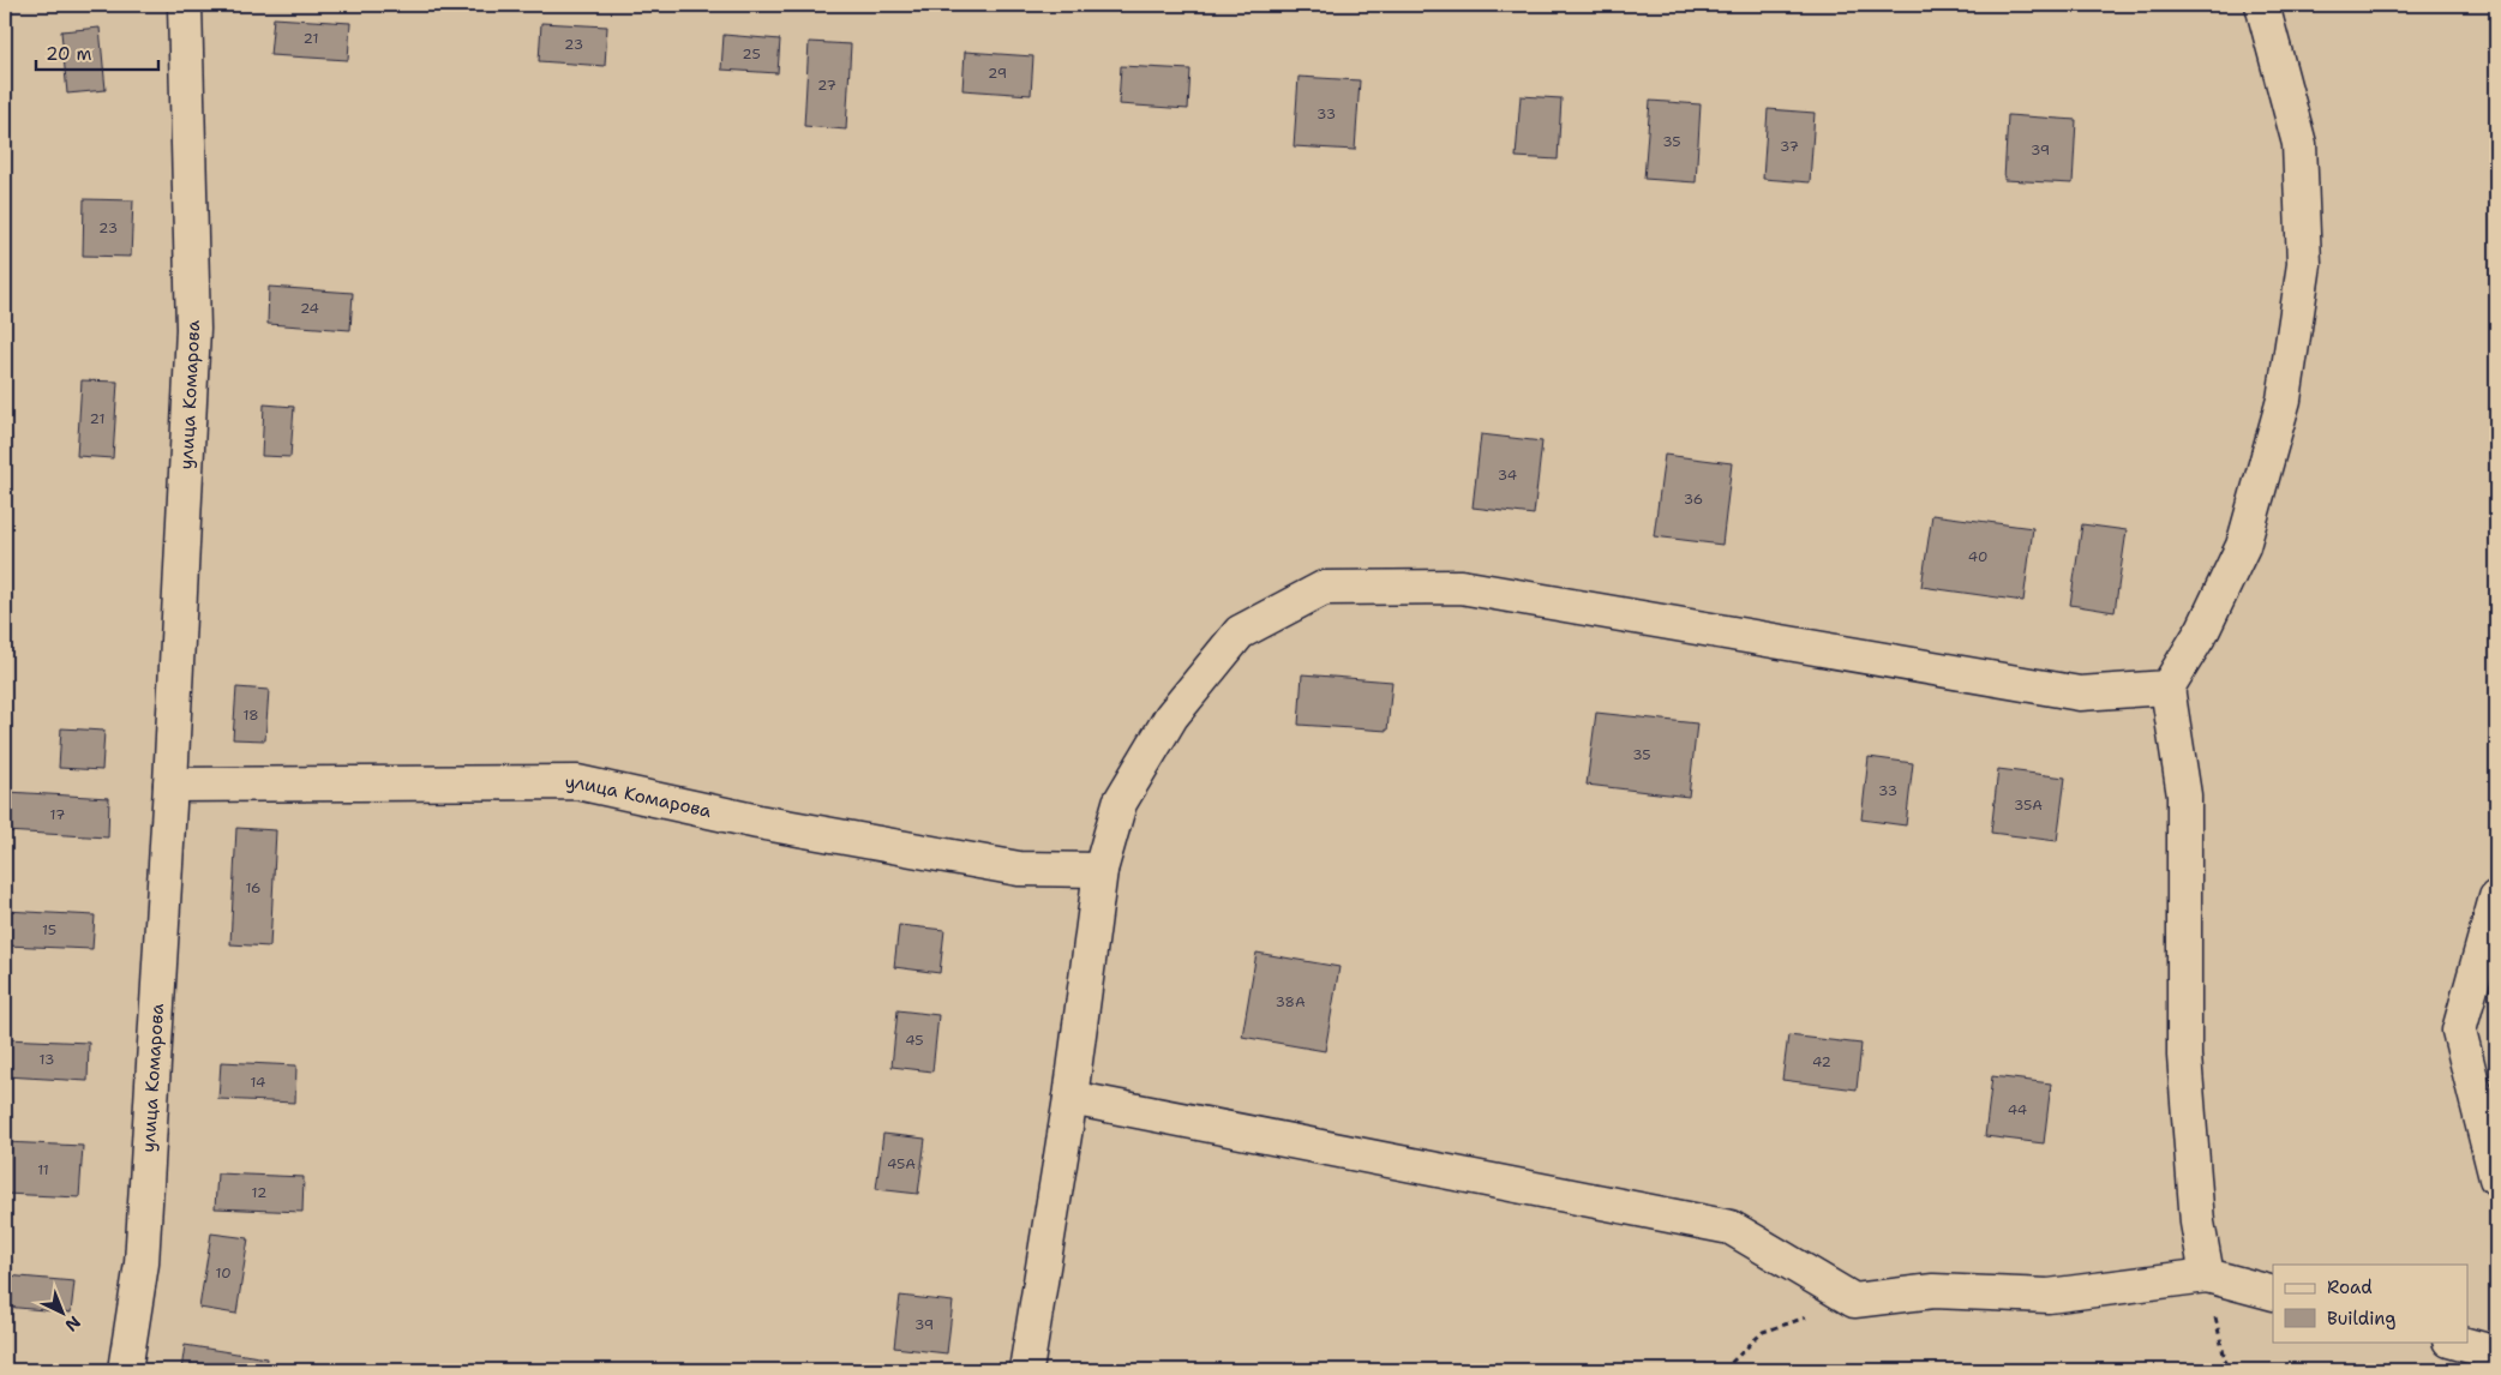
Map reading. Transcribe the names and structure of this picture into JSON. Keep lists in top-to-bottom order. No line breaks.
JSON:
{"streets":{"street":["улица Комарова"]},"house_numbers":["21","23","25","29","27","33","35","37","39","23","24","21","34","36","40","18","35","33","35А","17","16","15","38А","45","13","42","14","44","45А","11","12","10","39"],"legend":["Road","Building"],"scale_bar":"20 m","north":"bottom right"}
